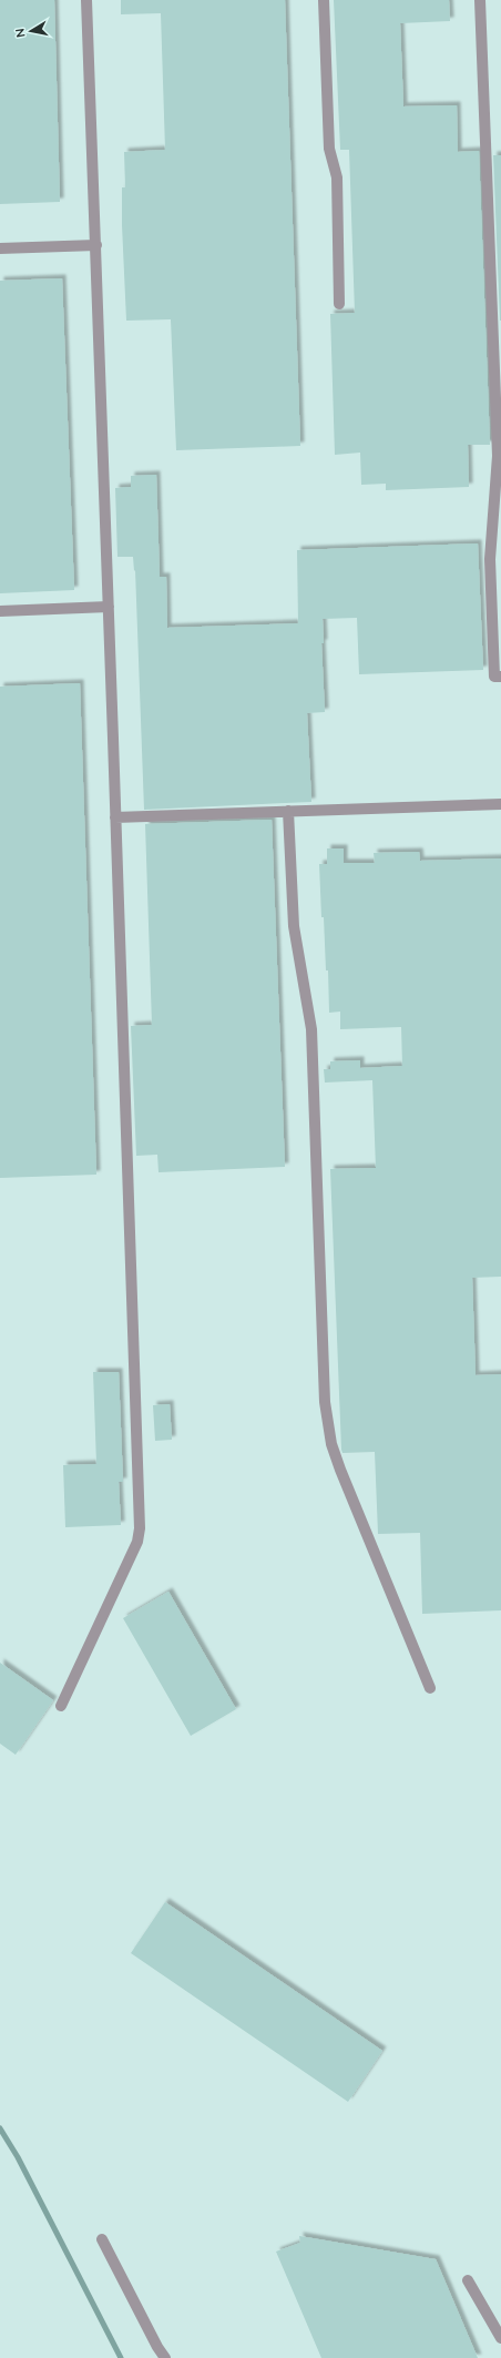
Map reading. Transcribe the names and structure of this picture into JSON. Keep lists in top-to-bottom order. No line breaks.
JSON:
{"north":"left"}
